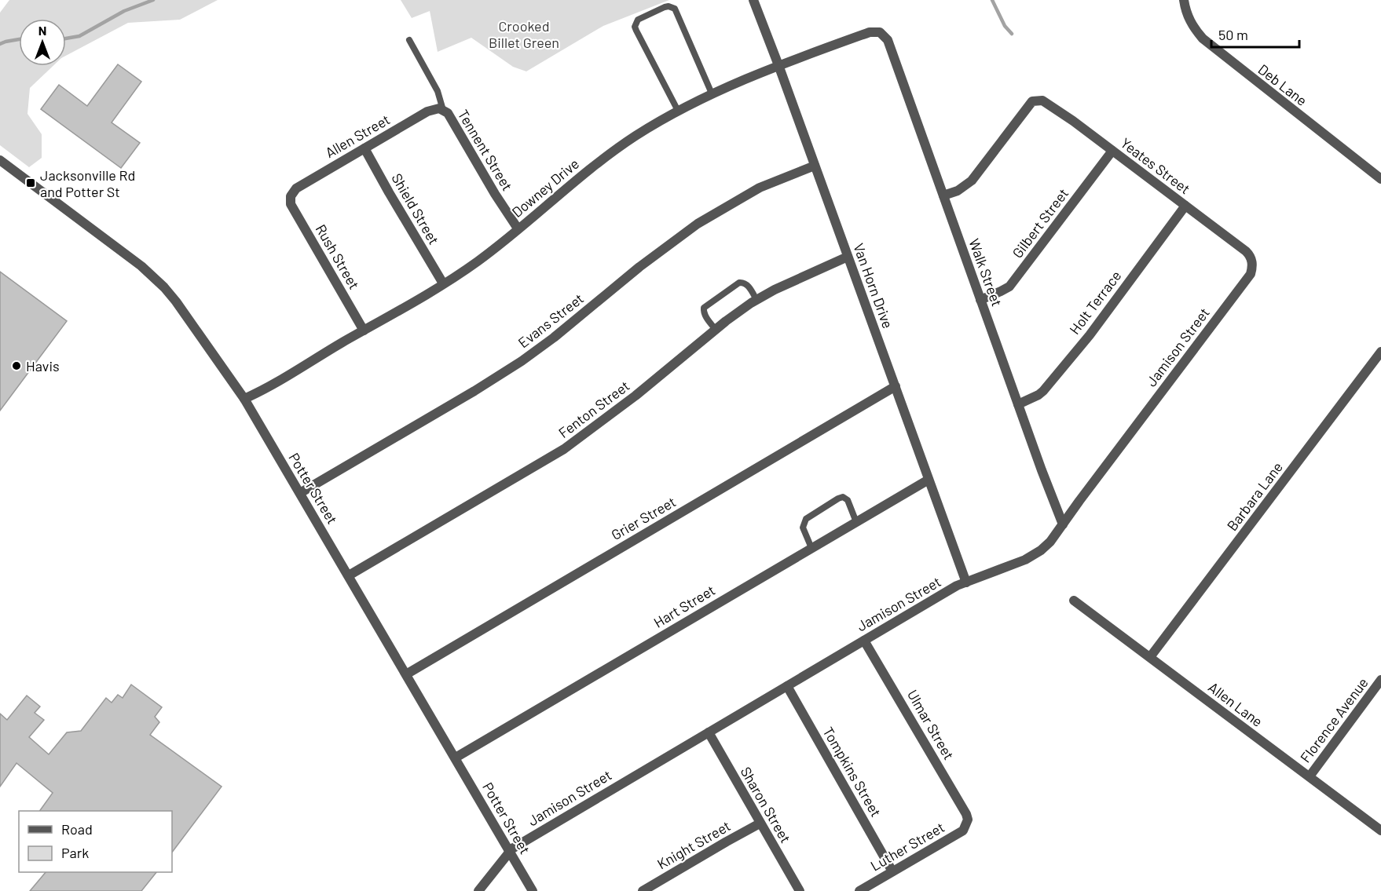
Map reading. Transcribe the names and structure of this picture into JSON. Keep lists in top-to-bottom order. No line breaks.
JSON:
{"streets":{"street":["Deb Lane","Allen Street","Tennent Street","Yeates Street","Downey Drive","Shield Street","Gilbert Street","Rush Street","Walk Street","Van Horn Drive","Holt Terrace","Evans Street","Jamison Street","Fenton Street","Potter Street","Barbara Lane","Grier Street","Hart Street","Allen Lane","Florence Avenue","Ulmar Street","Tompkins Street","Sharon Street","Knight Street","Luther Street"]},"crossings":[["Allen Street","Tennent Street"],["Allen Street","Shield Street"],["Allen Street","Rush Street"],["Tennent Street","Downey Drive"],["Yeates Street","Gilbert Street"],["Yeates Street","Walk Street"],["Yeates Street","Holt Terrace"],["Yeates Street","Jamison Street"],["Downey Drive","Shield Street"],["Downey Drive","Rush Street"],["Downey Drive","Walk Street"],["Downey Drive","Van Horn Drive"],["Downey Drive","Potter Street"],["Gilbert Street","Walk Street"],["Walk Street","Holt Terrace"],["Walk Street","Jamison Street"],["Van Horn Drive","Evans Street"],["Van Horn Drive","Jamison Street"],["Van Horn Drive","Fenton Street"],["Van Horn Drive","Grier Street"],["Van Horn Drive","Hart Street"],["Evans Street","Potter Street"],["Jamison Street","Potter Street"],["Jamison Street","Ulmar Street"],["Jamison Street","Tompkins Street"],["Jamison Street","Sharon Street"],["Fenton Street","Potter Street"],["Potter Street","Grier Street"],["Potter Street","Hart Street"],["Barbara Lane","Allen Lane"],["Allen Lane","Florence Avenue"],["Ulmar Street","Luther Street"],["Tompkins Street","Luther Street"],["Sharon Street","Knight Street"]],"parks":["Crooked Billet Green"],"places":{"transit":["Jacksonville Rd and Potter St"],"other":["Havis"]},"legend":["Road","Park"],"scale_bar":"50 m","north":"top"}
